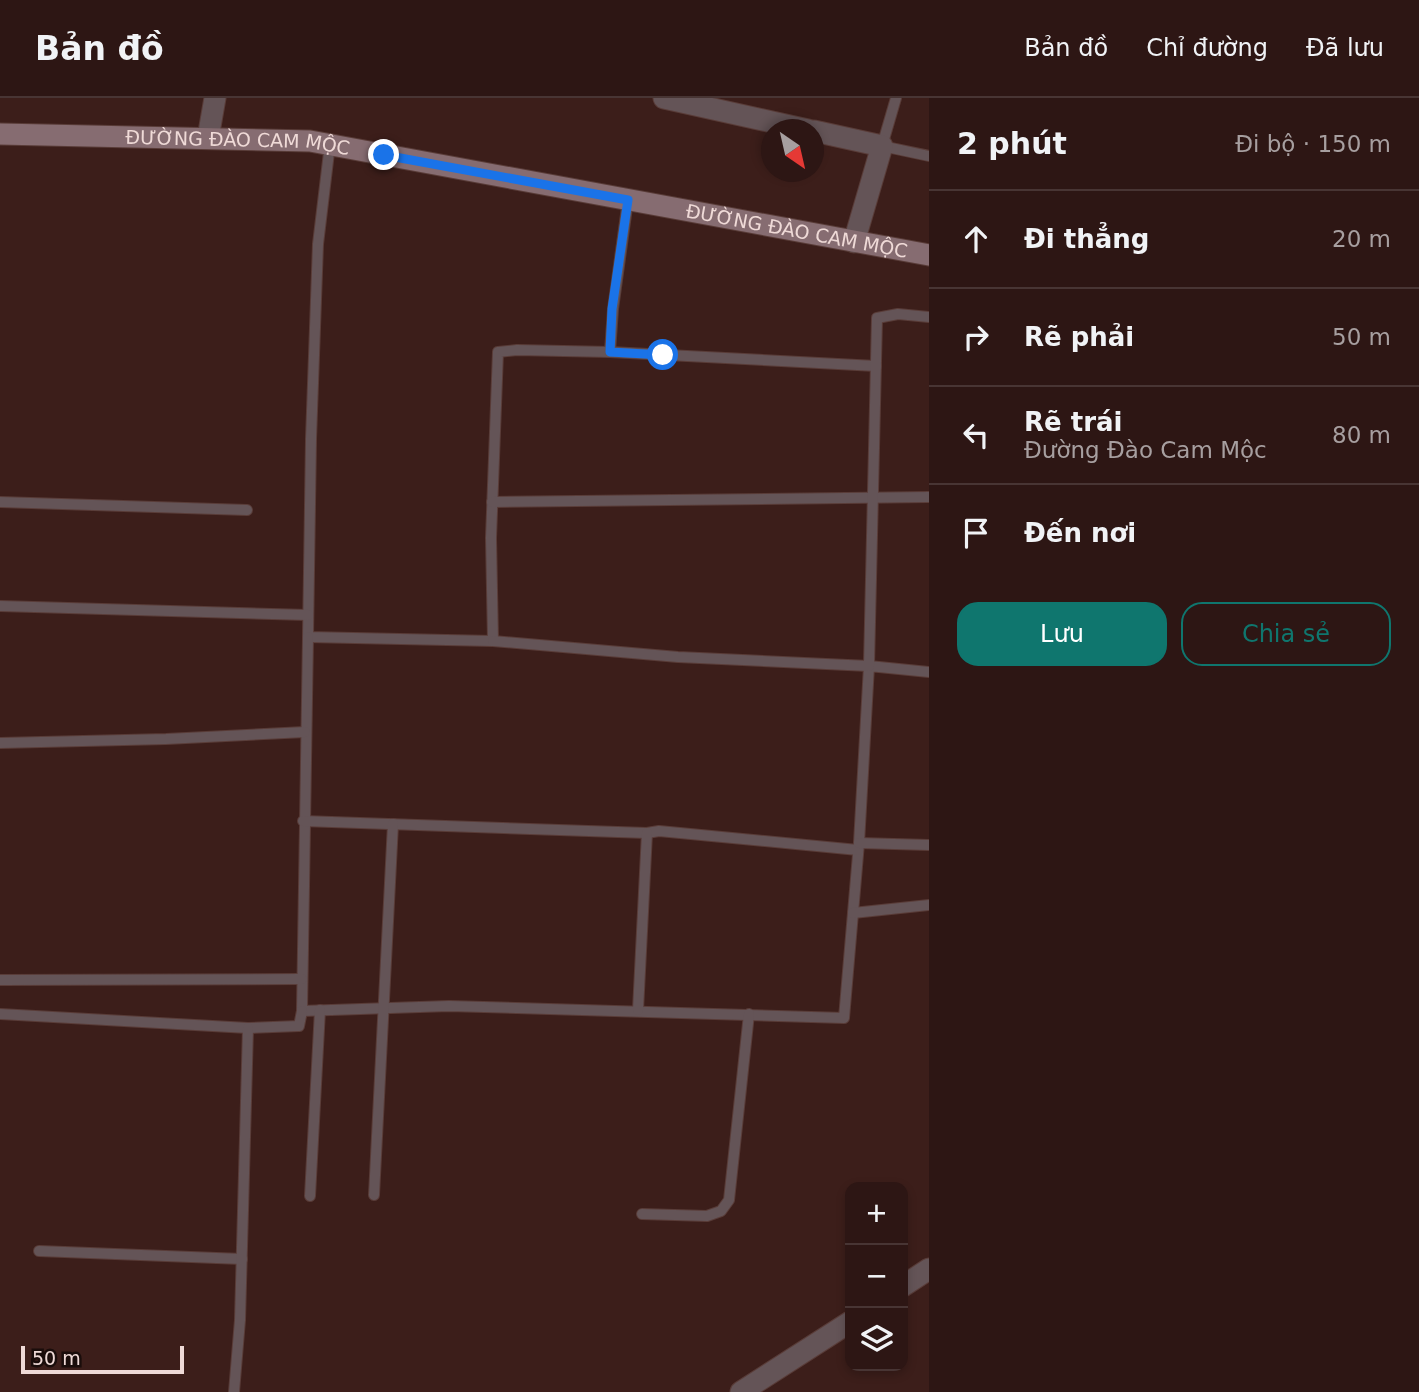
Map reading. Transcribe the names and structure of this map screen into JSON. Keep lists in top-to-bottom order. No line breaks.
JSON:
{"streets":{"street":["ĐƯỜNG ĐÀO CAM MỘC"]},"scale_bar":"50 m","north":"bottom right","page":{"header":"Bản đồ","nav":["Bản đồ","Chỉ đường","Đã lưu"],"heading":["2 phút","Đi bộ · 150 m"],"list":[["Đi thẳng","20 m"],["Rẽ phải","50 m"],["Rẽ trái","Đường Đào Cam Mộc","80 m"],"Đến nơi"],"buttons":["Lưu","Chia sẻ"],"map_buttons":["+","−"],"scale":"50 m"}}
